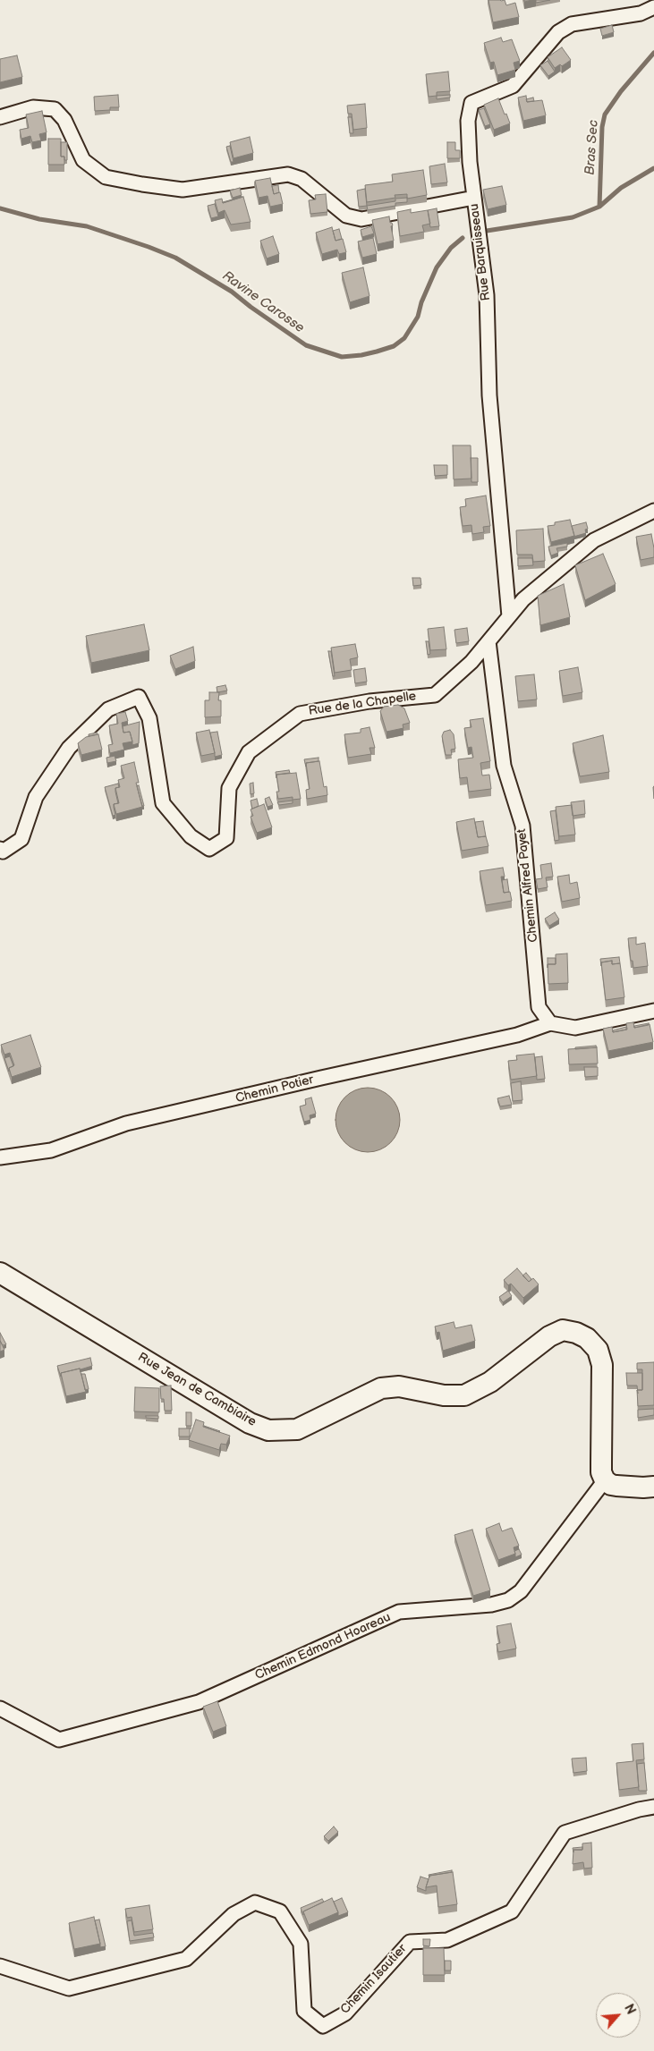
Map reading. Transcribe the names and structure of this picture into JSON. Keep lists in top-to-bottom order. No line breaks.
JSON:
{"streets":{"main road":["Rue Jean de Cambiaire"],"street":["Rue Barquisseau","Rue de la Chapelle","Chemin Alfred Payet","Chemin Potier","Chemin Edmond Hoareau","Chemin Isautier"]},"crossings":[["Rue Barquisseau","Rue de la Chapelle"],["Rue de la Chapelle","Chemin Alfred Payet"],["Chemin Alfred Payet","Chemin Potier"],["Rue Jean de Cambiaire","Chemin Edmond Hoareau"]],"water":["Bras Sec","Ravine Carosse"],"north":"top right"}
